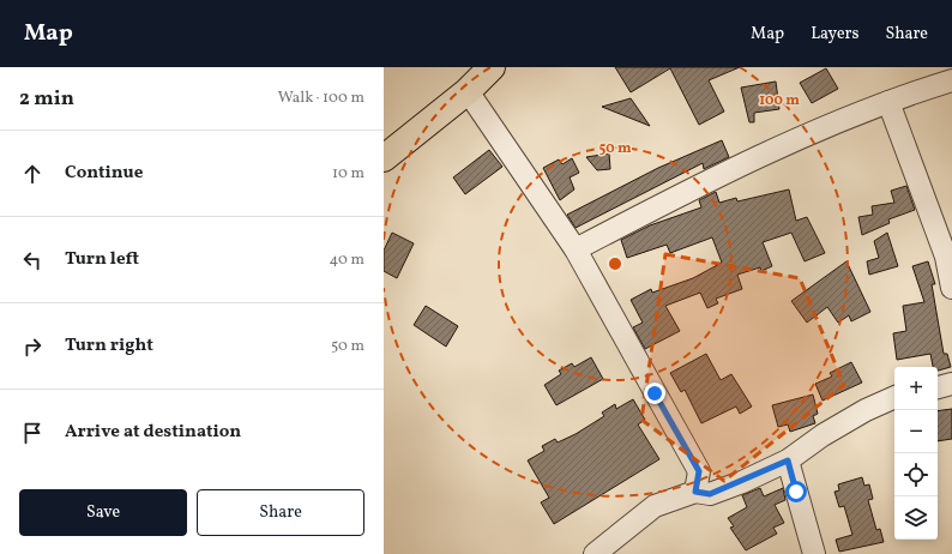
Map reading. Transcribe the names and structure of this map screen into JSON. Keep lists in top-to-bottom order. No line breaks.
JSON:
{"page":{"header":"Map","nav":["Map","Layers","Share"],"heading":["2 min","Walk · 100 m"],"list":[["Continue","10 m"],["Turn left","40 m"],["Turn right","50 m"],"Arrive at destination"],"map_buttons":["+","−"],"buttons":["Save","Share"]},"rings":["100 m","50 m"]}
